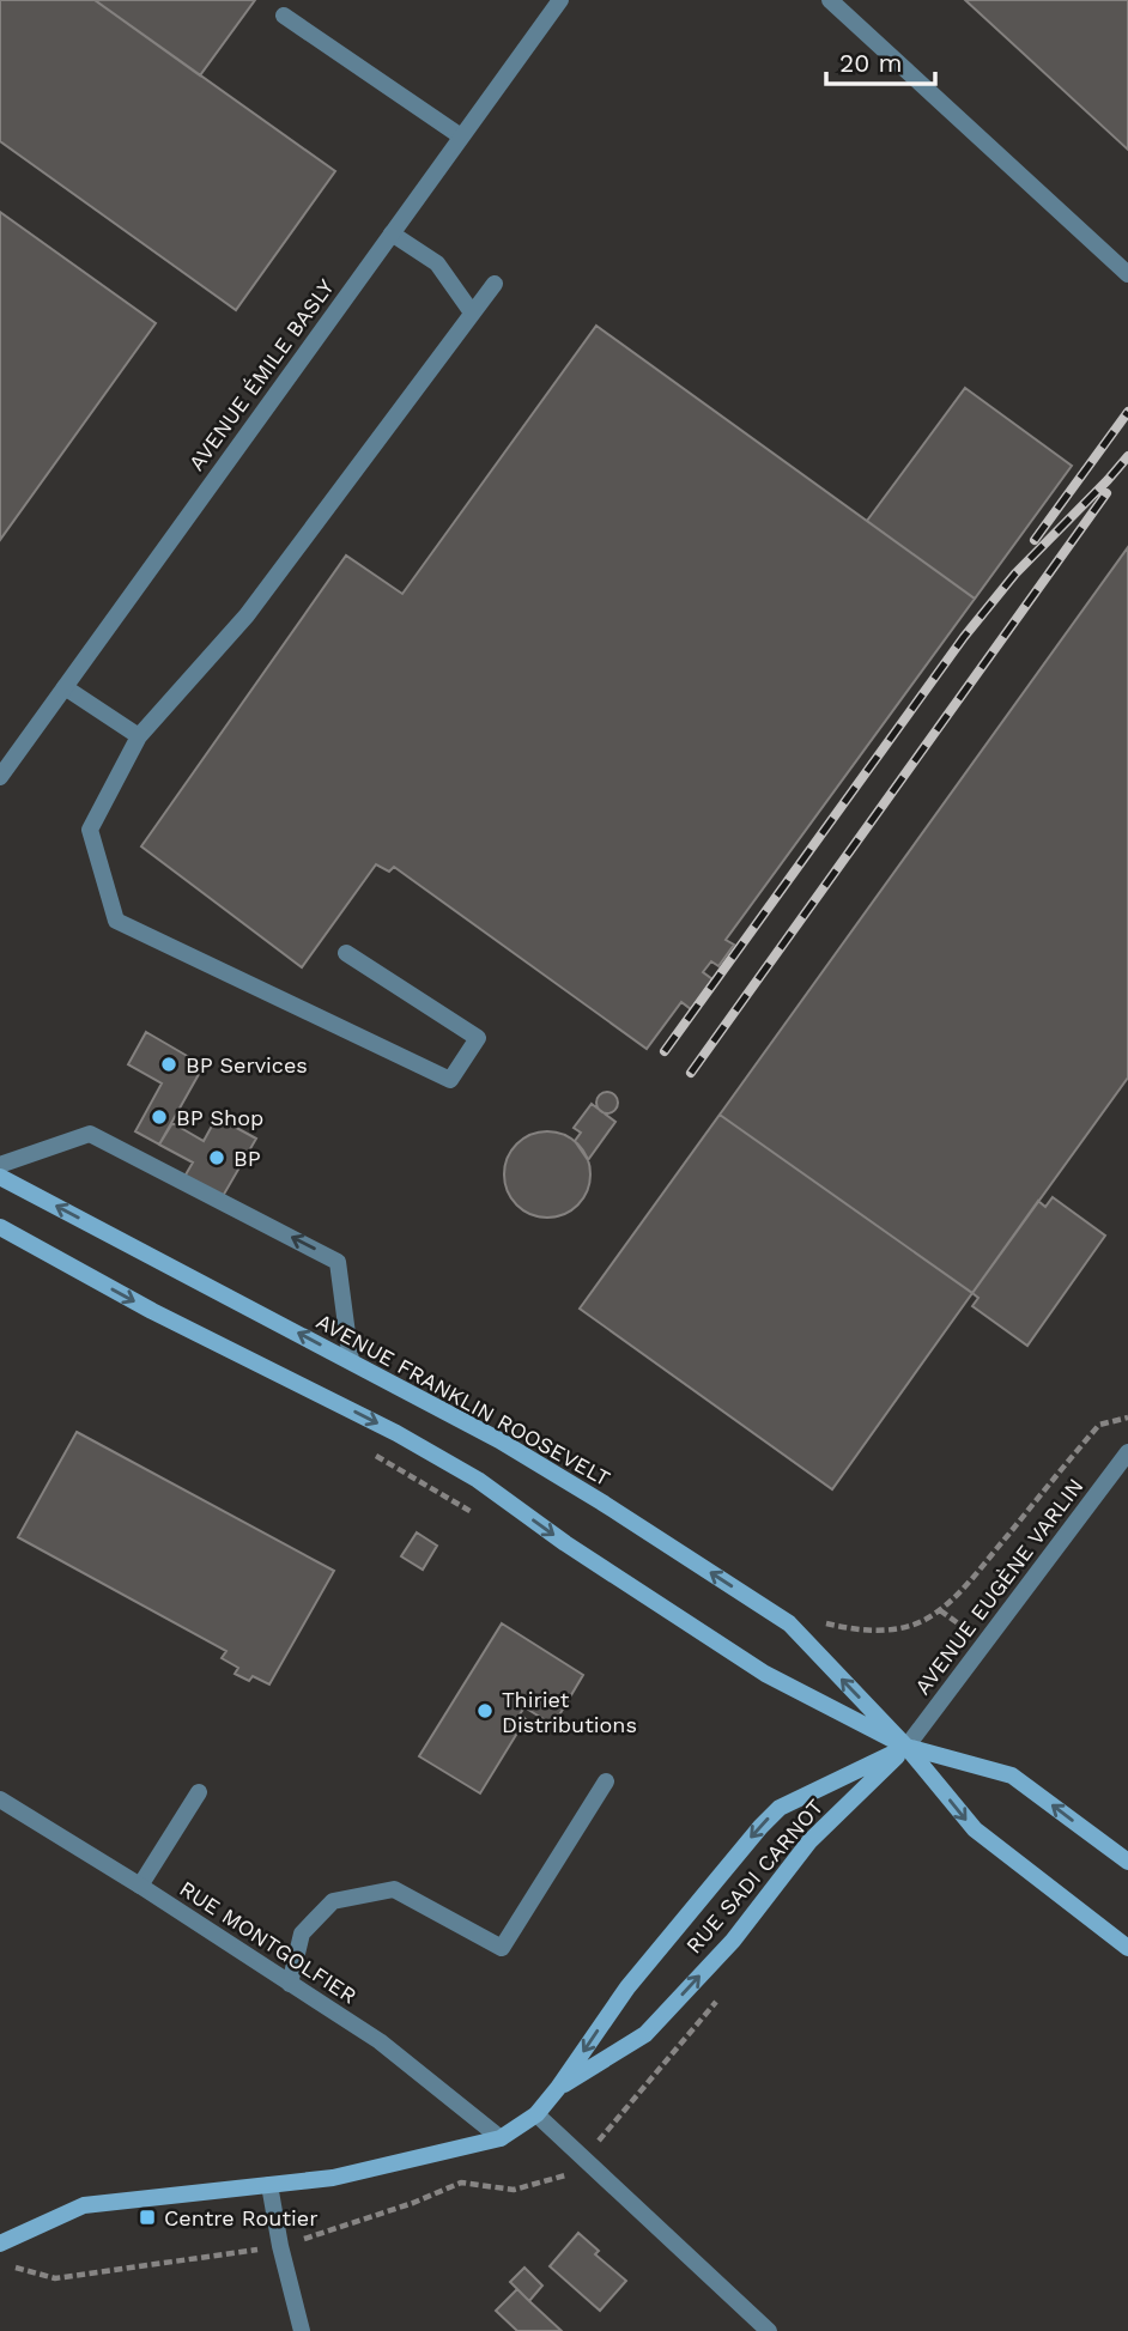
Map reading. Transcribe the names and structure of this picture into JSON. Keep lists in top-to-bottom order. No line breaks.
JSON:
{"streets":{"main road":["AVENUE FRANKLIN ROOSEVELT","RUE SADI CARNOT"],"street":["AVENUE ÉMILE BASLY","AVENUE EUGÈNE VARLIN","RUE MONTGOLFIER"]},"crossings":[["AVENUE FRANKLIN ROOSEVELT","AVENUE EUGÈNE VARLIN"],["AVENUE FRANKLIN ROOSEVELT","RUE SADI CARNOT"],["AVENUE EUGÈNE VARLIN","RUE SADI CARNOT"],["RUE SADI CARNOT","RUE MONTGOLFIER"]],"places":{"other":["BP Services","BP Shop","BP","Thiriet Distributions"],"transit":["Centre Routier"]},"scale_bar":"20 m"}
